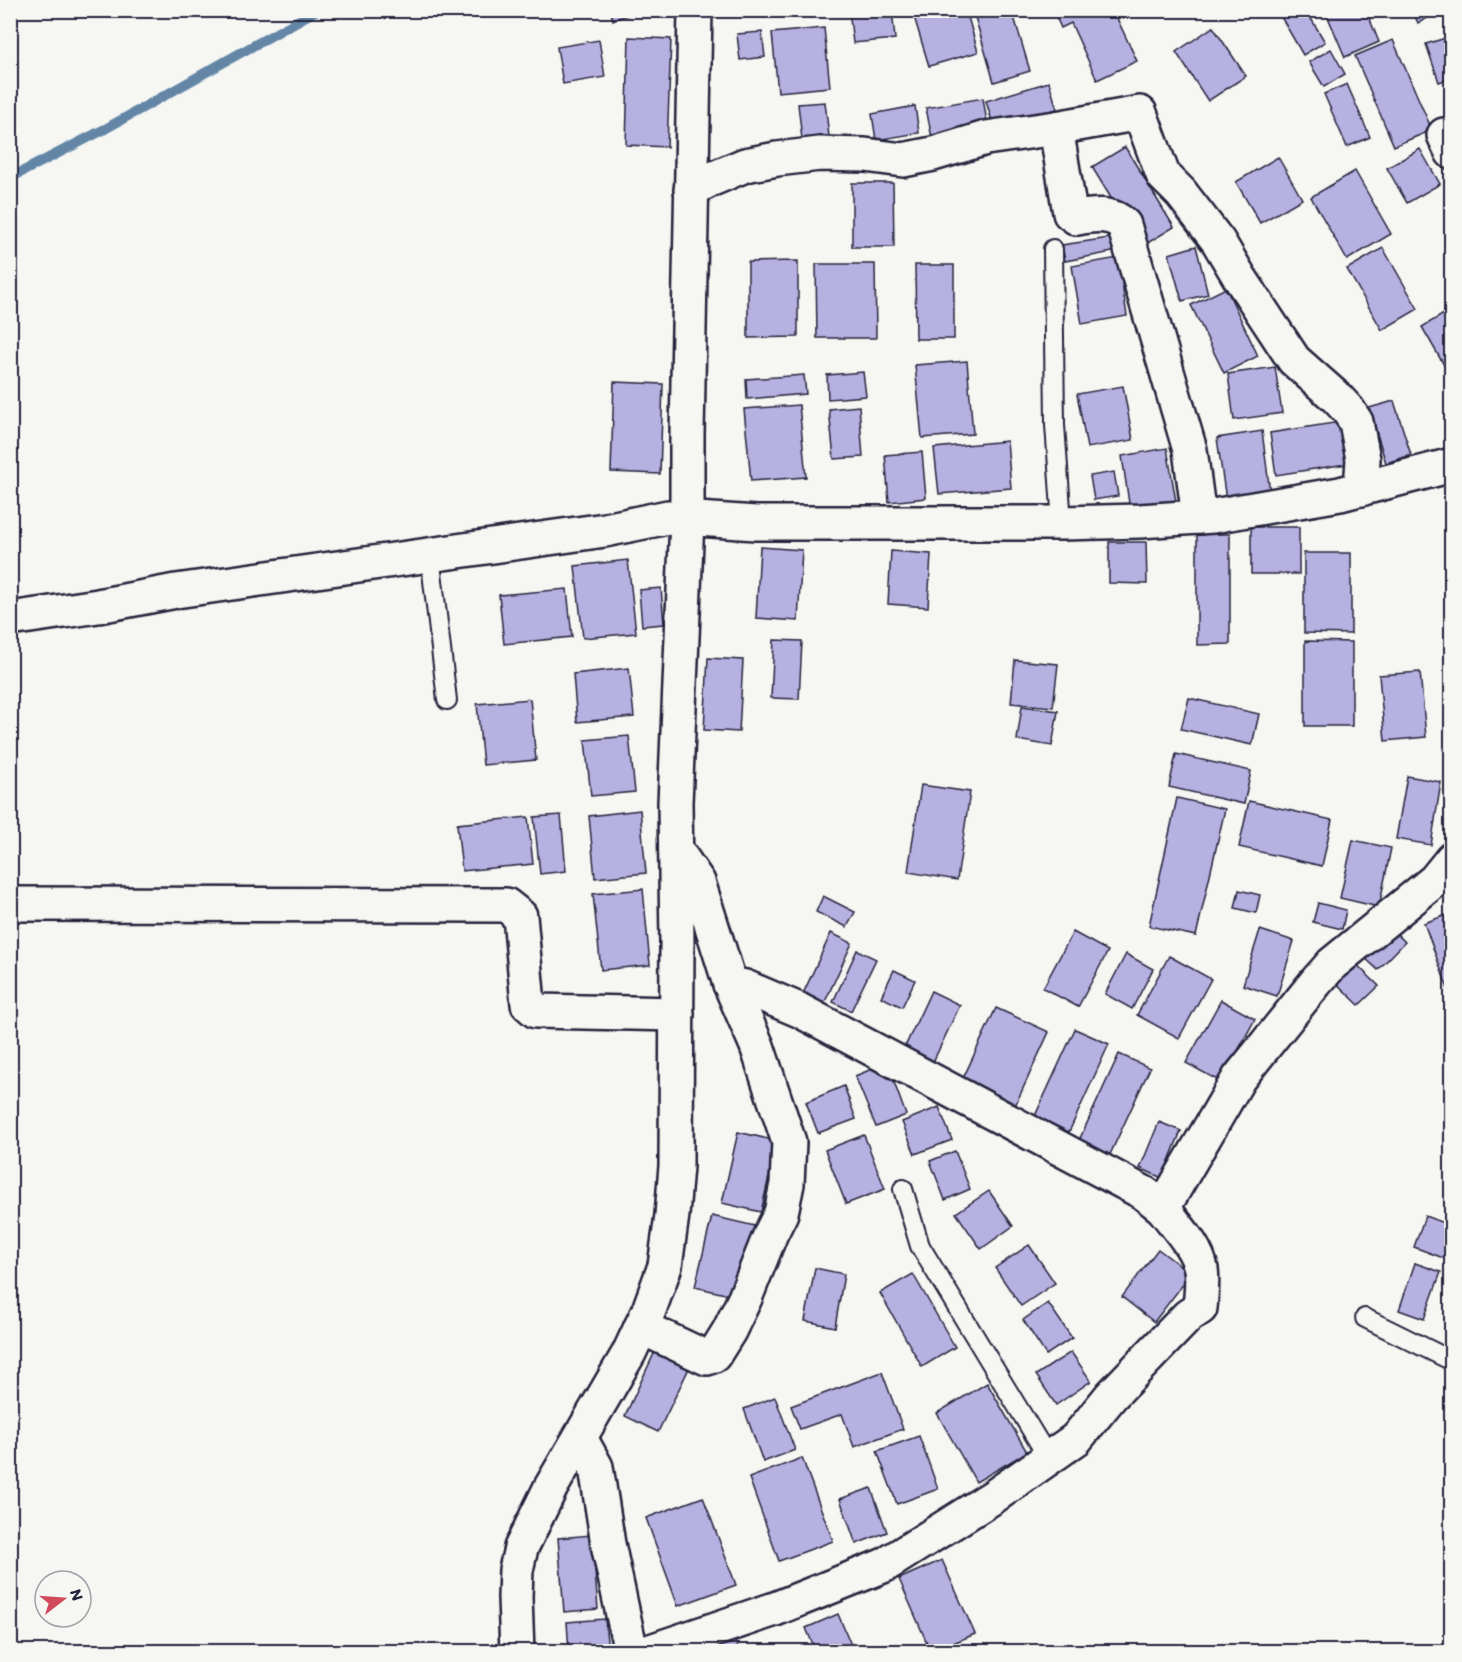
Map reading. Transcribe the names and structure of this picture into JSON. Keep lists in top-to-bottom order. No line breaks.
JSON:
{"north":"right"}
